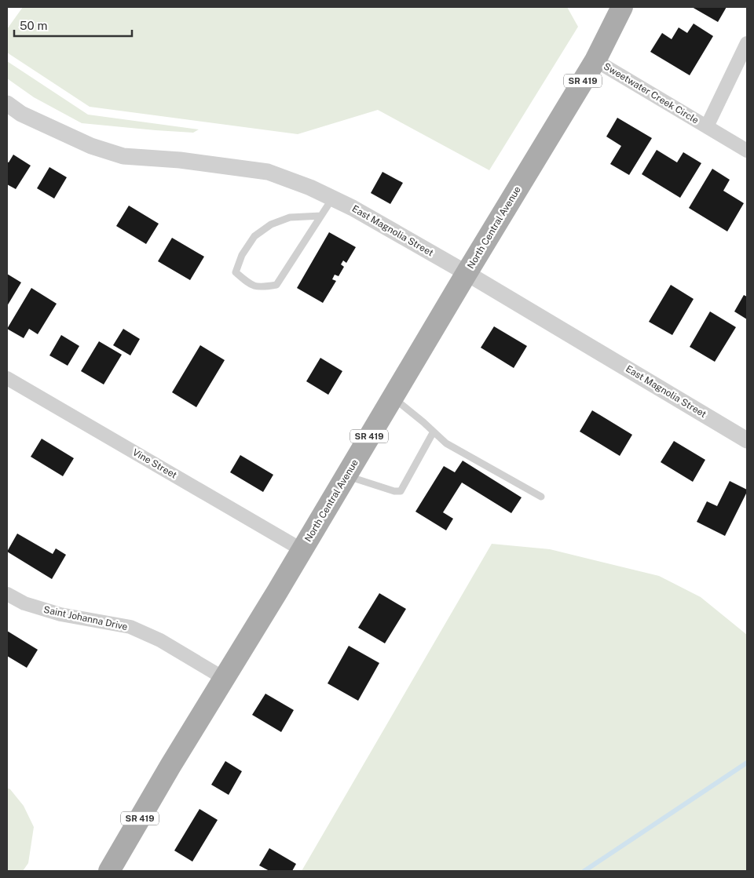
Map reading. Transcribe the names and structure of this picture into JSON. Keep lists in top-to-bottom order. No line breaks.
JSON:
{"streets":{"main road":["SR 419","North Central Avenue"],"street":["Sweetwater Creek Circle","East Magnolia Street","Vine Street","Saint Johanna Drive"]},"crossings":[["Sweetwater Creek Circle","North Central Avenue"],["North Central Avenue","East Magnolia Street"],["North Central Avenue","Vine Street"],["North Central Avenue","Saint Johanna Drive"]],"scale_bar":"50 m"}
